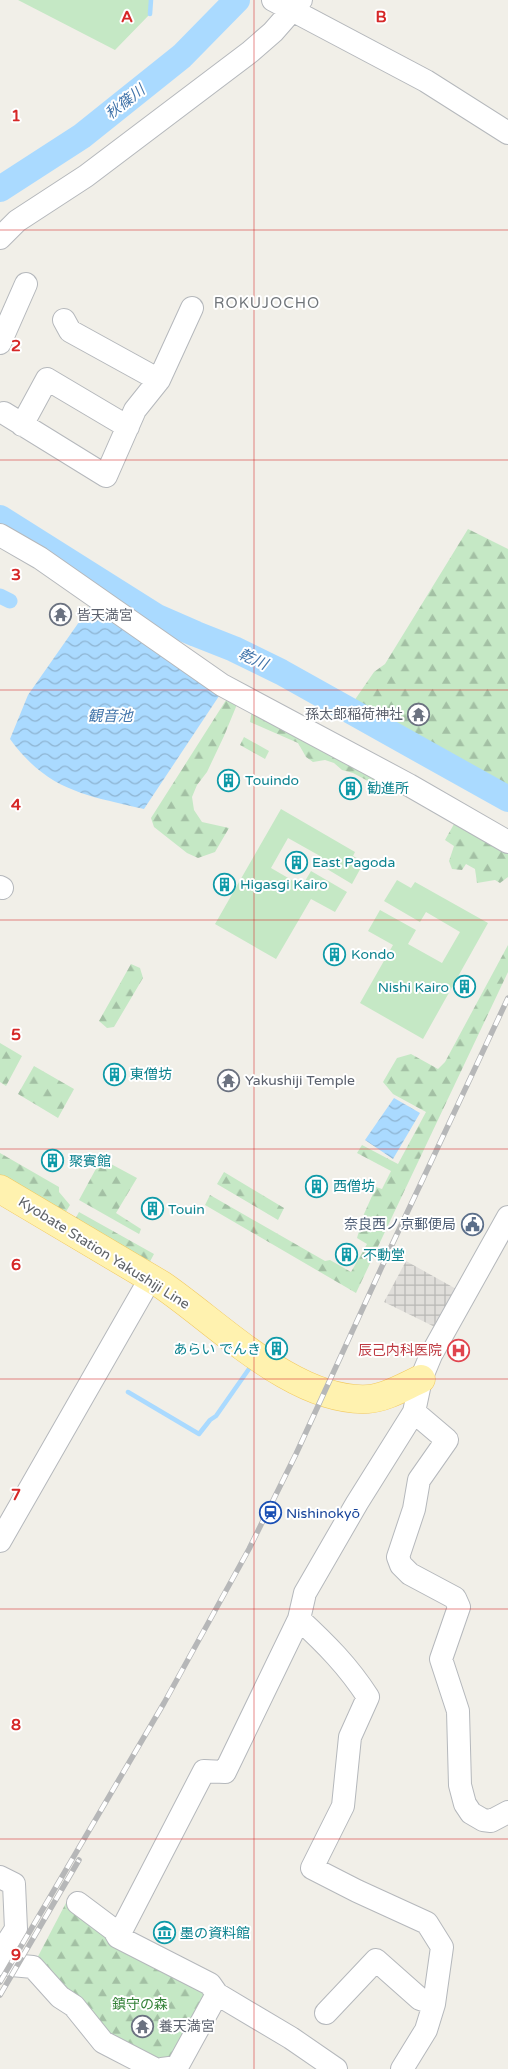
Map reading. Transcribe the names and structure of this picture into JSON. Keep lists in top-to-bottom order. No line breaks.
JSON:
{"streets":{"main road":["Kyobate Station Yakushiji Line"]},"districts":["ROKUJOCHO"],"water":["秋篠川","乾川","観音池"],"parks":["鎮守の森"],"places":{"temple":["皆天満宮","孫太郎稲荷神社","Yakushiji Temple","養天満宮"],"building":["Touindo","勧進所","East Pagoda","Higasgi Kairo","Kondo","Nishi Kairo","東僧坊","聚賓館","西僧坊","Touin","不動堂","あらい でんき"],"public building":["奈良西ノ京郵便局"],"hospital":["辰己内科医院"],"station":["Nishinokyō"],"museum":["墨の資料館"]},"grid":{"columns":["A","B"],"rows":["1","2","3","4","5","6","7","8","9"]}}
